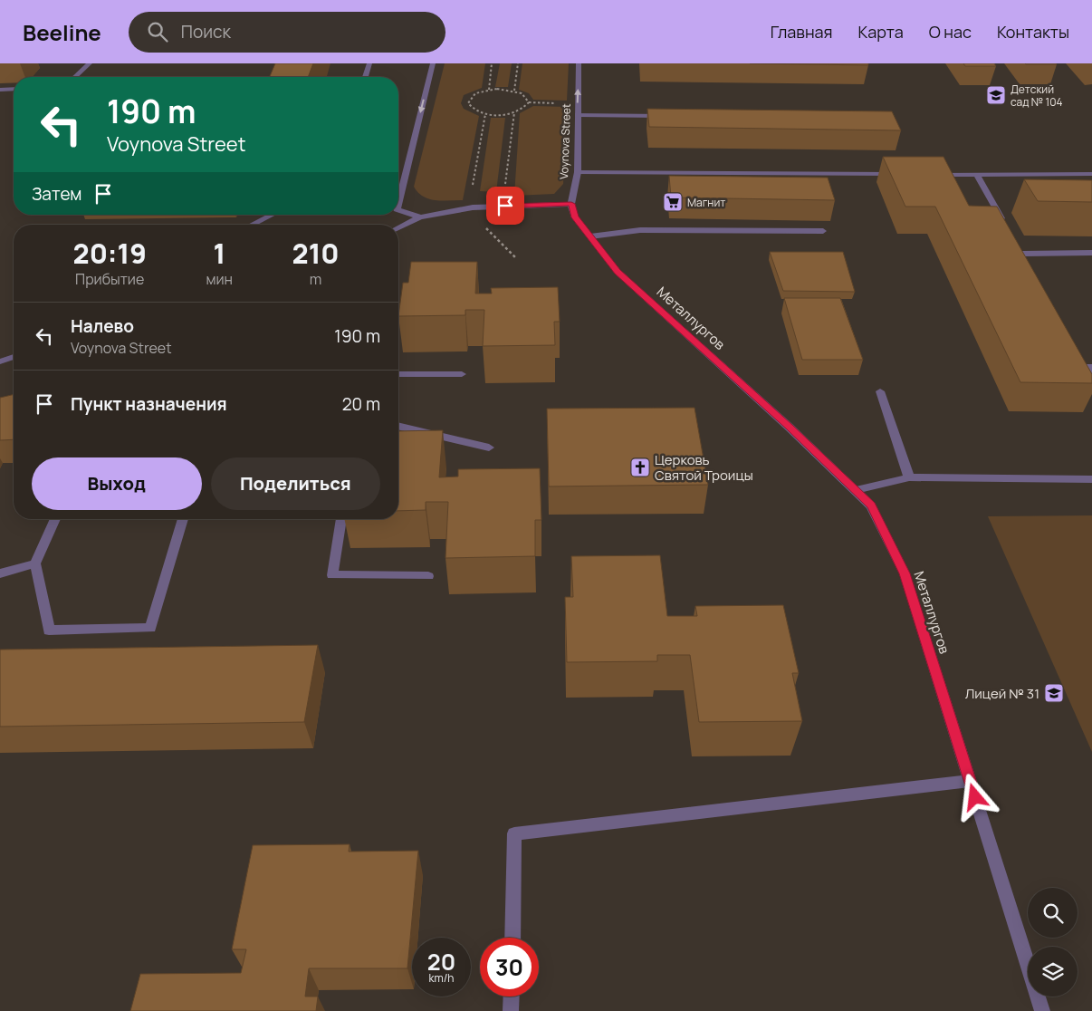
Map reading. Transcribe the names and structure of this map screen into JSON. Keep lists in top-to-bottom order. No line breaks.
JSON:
{"streets":{"street":["Voynova Street","Металлургов"]},"crossings":[["Voynova Street","Металлургов"]],"one_way":["Voynova Street"],"places":{"school or university":["Детский сад № 104","Лицей № 31"],"supermarket":["Магнит"],"church":["Церковь Святой Троицы"]},"page":{"header":"Beeline","search":"Поиск","nav":["Главная","Карта","О нас","Контакты"],"turn":["190 m","Voynova Street"],"then":"Затем","eta":["20:19","Прибытие","1","мин","210","m"],"list":[{"name":"Налево","note":"Voynova Street","value":"190 m"},{"name":"Пункт назначения","value":"20 m"}],"buttons":["Выход","Поделиться"],"speed":"20 km/h","limit":"30"}}
